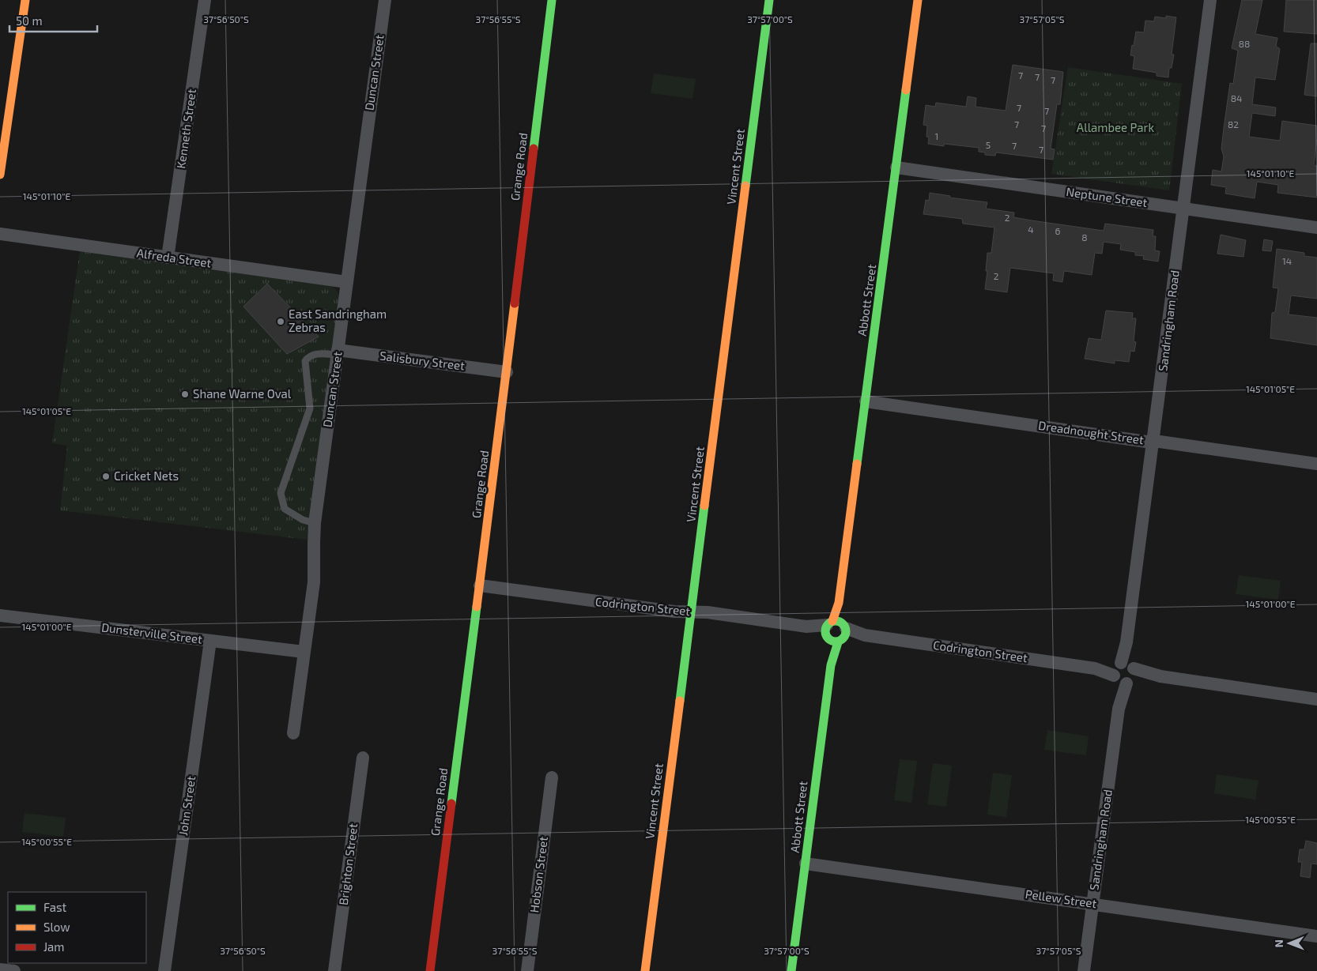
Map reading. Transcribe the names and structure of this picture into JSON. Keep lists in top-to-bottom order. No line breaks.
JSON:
{"streets":{"street":["Duncan Street","Kenneth Street","Grange Road","Vincent Street","Neptune Street","Alfreda Street","Abbott Street","Sandringham Road","Salisbury Street","Dreadnought Street","Codrington Street","Dunsterville Street","John Street","Brighton Street","Hobson Street","Pellew Street"]},"crossings":[["Duncan Street","Alfreda Street"],["Duncan Street","Salisbury Street"],["Duncan Street","Dunsterville Street"],["Kenneth Street","Alfreda Street"],["Grange Road","Salisbury Street"],["Grange Road","Codrington Street"],["Vincent Street","Codrington Street"],["Neptune Street","Abbott Street"],["Neptune Street","Sandringham Road"],["Abbott Street","Dreadnought Street"],["Abbott Street","Codrington Street"],["Abbott Street","Pellew Street"],["Sandringham Road","Dreadnought Street"],["Sandringham Road","Codrington Street"],["Sandringham Road","Pellew Street"],["Dunsterville Street","John Street"]],"parks":["Allambee Park"],"places":["East Sandringham Zebras","Shane Warne Oval","Cricket Nets"],"house_numbers":["88","7","7","7","84","7","7","7","82","7","1","5","7","7","2","4","6","8","14","2"],"legend":["Fast","Slow","Jam"],"scale_bar":"50 m","north":"left","coordinates":["37°56'50\"S","37°56'55\"S","37°57'00\"S","37°57'05\"S","145°01'10\"E","145°01'05\"E","145°01'00\"E","145°00'55\"E"]}
